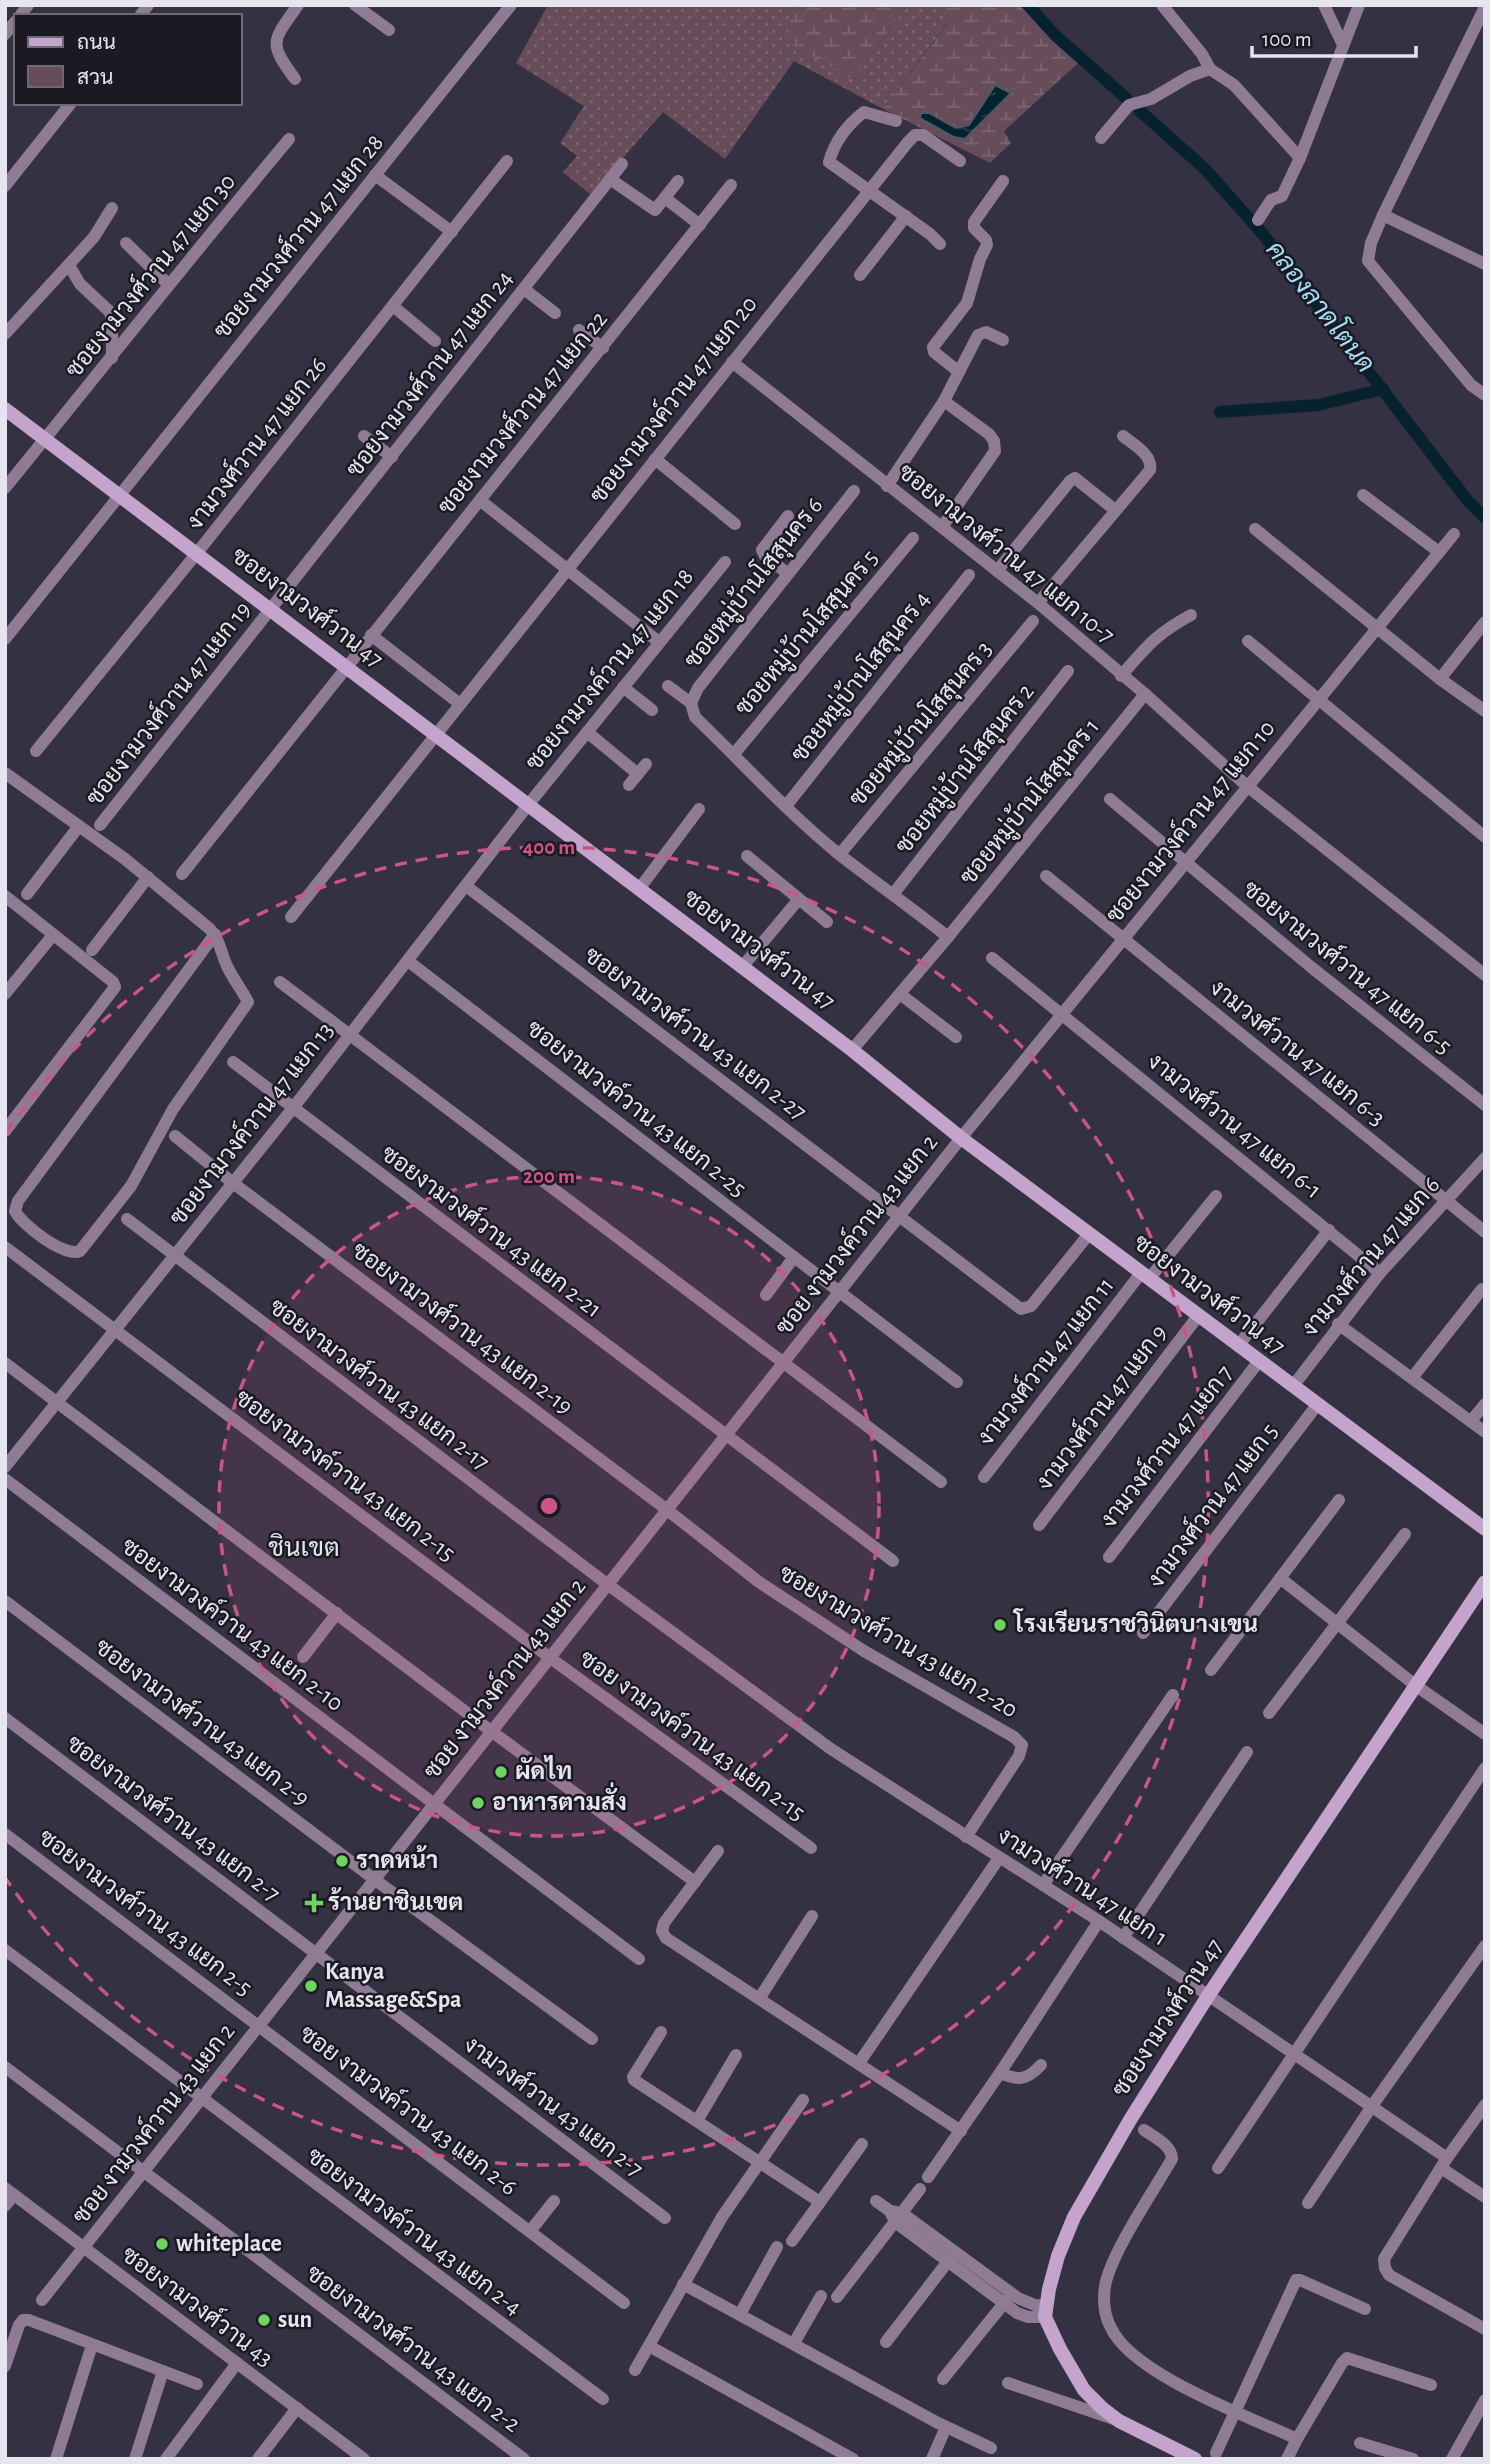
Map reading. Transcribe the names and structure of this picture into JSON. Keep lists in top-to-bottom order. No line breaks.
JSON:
{"streets":{"street":["ซอยงามวงศ์วาน 47 แยก 28","ซอยงามวงศ์วาน 47 แยก 30","ซอยงามวงศ์วาน 47 แยก 24","ซอยงามวงค์วาน 47 แยก 20","ซอยงามวงศ์วาน 47 แยก 22","งามวงศ์วาน 47 แยก 26","ซอยงามวงศ์วาน 47 แยก 10-7","ซอยหมู่บ้านโสสุนคร 6","ซอยงามวงศ์วาน 47","ซอยหมู่บ้านโสสุนคร 5","ซอยงามวงค์วาน 47 แยก 18","ซอยหมู่บ้านโสสุนคร 4","ซอยงามวงศ์วาน 47 แยก 19","ซอยหมู่บ้านโสสุนคร 3","ซอยหมู่บ้านโสสุนคร 2","ซอยหมู่บ้านโสสุนคร 1","ซอยงามวงค์วาน 47 แยก 10","ซอยงามวงศ์วาน 47 แยก 6-5","ซอยงามวงศ์วาน 43 แยก 2-27","งามวงศ์วาน 47 แยก 6-3","ซอยงามวงค์วาน 43 แยก 2-25","ซอยงามวงค์วาน 47 แยก 13","งามวงศ์วาน 47 แยก 6-1","ซอยงามวงศ์วาน 43 แยก 2-21","ซอย งามวงค์วาน 43 แยก 2","งามวงศ์วาน 47 แยก 6","ซอยงามวงศ์วาน 43 แยก 2-19","งามวงศ์วาน 47 แยก 11","ซอยงามวงศ์วาน 43 แยก 2-17","งามวงศ์วาน 47 แยก 9","งามวงศ์วาน 47 แยก 7","ซอยงามวงค์วาน 43 แยก 2-15","งามวงศ์วาน 47 แยก 5","ซอยงามวงค์วาน 43 แยก 2-10","ซอยงามวงศ์วาน 43 แยก 2-20","ซอยงามวงศ์วาน 43 แยก 2-9","ซอย งามวงค์วาน 43 แยก 2-15","ซอยงามวงศ์วาน 43 แยก 2-7","งามวงศ์วาน 47 แยก 1","ซอยงามวงศ์วาน 43 แยก 2-5","งามวงศ์วาน 43 แยก 2-7","ซอย งามวงค์วาน 43 แยก 2-6","ซอยงามวงค์วาน 43 แยก 2-4","ซอยงามวงศ์วาน 43","ซอยงามวงศ์วาน 43 แยก 2-2"]},"crossings":[["ซอยงามวงศ์วาน 47 แยก 28","ซอยงามวงศ์วาน 47"],["ซอยงามวงศ์วาน 47 แยก 30","ซอยงามวงศ์วาน 47"],["ซอยงามวงศ์วาน 47 แยก 24","ซอยงามวงศ์วาน 47"],["ซอยงามวงศ์วาน 47 แยก 24","ซอยงามวงศ์วาน 47 แยก 19"],["ซอยงามวงค์วาน 47 แยก 20","ซอยงามวงศ์วาน 47 แยก 10-7"],["ซอยงามวงค์วาน 47 แยก 20","ซอยงามวงศ์วาน 47"],["ซอยงามวงศ์วาน 47 แยก 22","ซอยงามวงศ์วาน 47"],["งามวงศ์วาน 47 แยก 26","ซอยงามวงศ์วาน 47"],["ซอยงามวงศ์วาน 47 แยก 10-7","ซอยหมู่บ้านโสสุนคร 1"],["ซอยงามวงศ์วาน 47 แยก 10-7","ซอยงามวงค์วาน 47 แยก 10"],["ซอยงามวงศ์วาน 47","ซอยงามวงค์วาน 47 แยก 18"],["ซอยงามวงศ์วาน 47","ซอยงามวงศ์วาน 47 แยก 19"],["ซอยงามวงศ์วาน 47","ซอยหมู่บ้านโสสุนคร 1"],["ซอยงามวงศ์วาน 47","ซอยงามวงค์วาน 47 แยก 10"],["ซอยงามวงศ์วาน 47","ซอยงามวงศ์วาน 43 แยก 2-27"],["ซอยงามวงศ์วาน 47","ซอยงามวงค์วาน 47 แยก 13"],["ซอยงามวงศ์วาน 47","ซอย งามวงค์วาน 43 แยก 2"],["ซอยงามวงศ์วาน 47","งามวงศ์วาน 47 แยก 6"],["ซอยงามวงศ์วาน 47","งามวงศ์วาน 47 แยก 11"],["ซอยงามวงศ์วาน 47","งามวงศ์วาน 47 แยก 9"],["ซอยงามวงศ์วาน 47","งามวงศ์วาน 47 แยก 7"],["ซอยงามวงศ์วาน 47","งามวงศ์วาน 47 แยก 5"],["ซอยงามวงศ์วาน 47","งามวงศ์วาน 47 แยก 1"],["ซอยงามวงค์วาน 47 แยก 18","ซอยงามวงค์วาน 47 แยก 13"],["ซอยงามวงค์วาน 47 แยก 10","ซอยงามวงศ์วาน 47 แยก 6-5"],["ซอยงามวงค์วาน 47 แยก 10","งามวงศ์วาน 47 แยก 6-3"],["ซอยงามวงค์วาน 47 แยก 10","งามวงศ์วาน 47 แยก 6-1"],["ซอยงามวงค์วาน 47 แยก 10","ซอย งามวงค์วาน 43 แยก 2"],["ซอยงามวงศ์วาน 43 แยก 2-27","ซอยงามวงค์วาน 47 แยก 13"],["ซอยงามวงศ์วาน 43 แยก 2-27","ซอย งามวงค์วาน 43 แยก 2"],["งามวงศ์วาน 47 แยก 6-3","งามวงศ์วาน 47 แยก 6"],["ซอยงามวงค์วาน 43 แยก 2-25","ซอยงามวงค์วาน 47 แยก 13"],["ซอยงามวงค์วาน 43 แยก 2-25","ซอย งามวงค์วาน 43 แยก 2"],["ซอยงามวงค์วาน 47 แยก 13","ซอยงามวงศ์วาน 43 แยก 2-21"],["ซอยงามวงค์วาน 47 แยก 13","ซอยงามวงศ์วาน 43 แยก 2-19"],["ซอยงามวงค์วาน 47 แยก 13","ซอยงามวงศ์วาน 43 แยก 2-17"],["ซอยงามวงค์วาน 47 แยก 13","ซอยงามวงค์วาน 43 แยก 2-15"],["งามวงศ์วาน 47 แยก 6-1","งามวงศ์วาน 47 แยก 6"],["ซอยงามวงศ์วาน 43 แยก 2-21","ซอย งามวงค์วาน 43 แยก 2"],["ซอย งามวงค์วาน 43 แยก 2","ซอยงามวงศ์วาน 43 แยก 2-19"],["ซอย งามวงค์วาน 43 แยก 2","ซอยงามวงศ์วาน 43 แยก 2-17"],["ซอย งามวงค์วาน 43 แยก 2","ซอยงามวงค์วาน 43 แยก 2-15"],["ซอย งามวงค์วาน 43 แยก 2","ซอยงามวงค์วาน 43 แยก 2-10"],["ซอย งามวงค์วาน 43 แยก 2","ซอยงามวงศ์วาน 43 แยก 2-20"],["ซอย งามวงค์วาน 43 แยก 2","ซอยงามวงศ์วาน 43 แยก 2-9"],["ซอย งามวงค์วาน 43 แยก 2","ซอย งามวงค์วาน 43 แยก 2-15"],["ซอย งามวงค์วาน 43 แยก 2","ซอยงามวงศ์วาน 43 แยก 2-7"],["ซอย งามวงค์วาน 43 แยก 2","ซอยงามวงศ์วาน 43 แยก 2-5"],["ซอย งามวงค์วาน 43 แยก 2","งามวงศ์วาน 43 แยก 2-7"],["ซอย งามวงค์วาน 43 แยก 2","ซอย งามวงค์วาน 43 แยก 2-6"],["ซอย งามวงค์วาน 43 แยก 2","ซอยงามวงค์วาน 43 แยก 2-4"],["ซอย งามวงค์วาน 43 แยก 2","ซอยงามวงศ์วาน 43"],["ซอย งามวงค์วาน 43 แยก 2","ซอยงามวงศ์วาน 43 แยก 2-2"],["ซอยงามวงศ์วาน 43 แยก 2-19","ซอยงามวงศ์วาน 43 แยก 2-20"],["ซอยงามวงศ์วาน 43 แยก 2-17","ซอยงามวงศ์วาน 43 แยก 2-20"],["ซอยงามวงศ์วาน 43 แยก 2-17","งามวงศ์วาน 47 แยก 1"],["ซอยงามวงค์วาน 43 แยก 2-15","ซอย งามวงค์วาน 43 แยก 2-15"],["ซอยงามวงศ์วาน 43 แยก 2-20","งามวงศ์วาน 47 แยก 1"],["ซอยงามวงศ์วาน 43 แยก 2-7","งามวงศ์วาน 43 แยก 2-7"],["ซอยงามวงศ์วาน 43 แยก 2-5","ซอย งามวงค์วาน 43 แยก 2-6"]],"districts":["ชินเขต"],"water":["คลองลาดโตนด"],"places":{"other":["โรงเรียนราชวินิตบางเขน","ผัดไท","อาหารตามสั่ง","ราดหน้า","Kanya Massage&Spa","whiteplace","sun"],"health":["ร้านยาชินเขต"]},"legend":["ถนน","สวน"],"scale_bar":"100 m","rings":["400 m","200 m"]}
